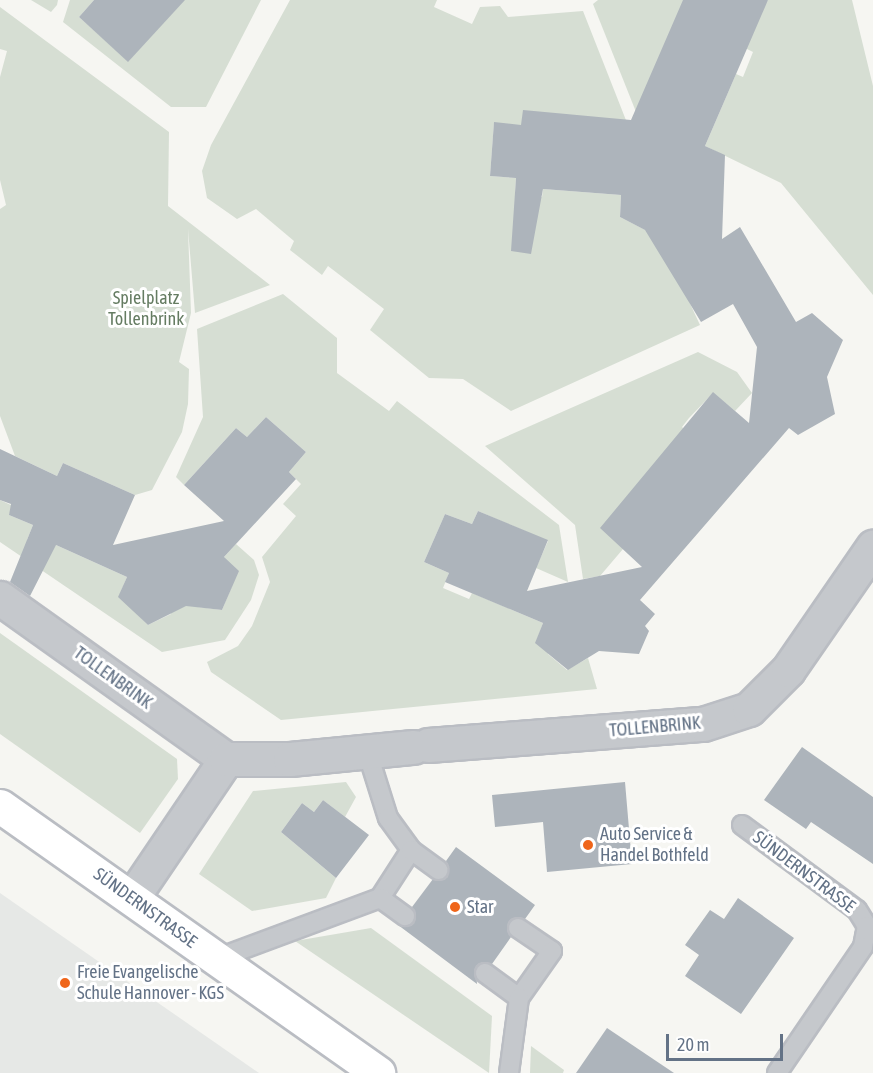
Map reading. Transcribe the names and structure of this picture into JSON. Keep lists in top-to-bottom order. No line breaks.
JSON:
{"streets":{"street":["TOLLENBRINK","SÜNDERNSTRASSE"]},"parks":["Spielplatz Tollenbrink"],"places":["Auto Service & Handel Bothfeld","Star","Freie Evangelische Schule Hannover - KGS"],"scale_bar":"20 m"}
